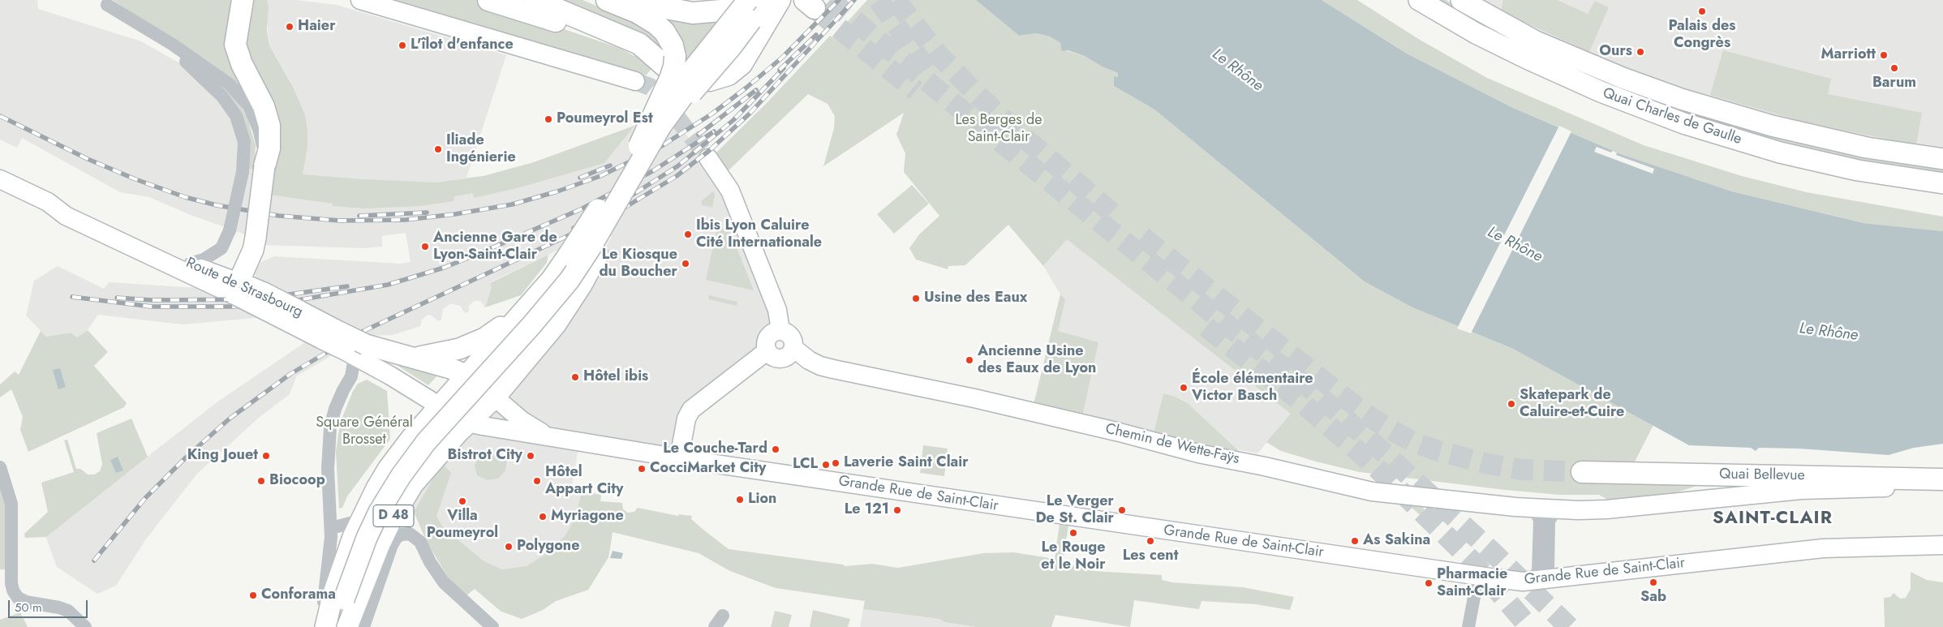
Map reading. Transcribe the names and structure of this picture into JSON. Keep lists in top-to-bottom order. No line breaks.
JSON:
{"streets":{"highway":["Quai Bellevue"],"main road":["Quai Charles de Gaulle","Route de Strasbourg","Chemin de Wette-Faÿs","Grande Rue de Saint-Clair","D 48"]},"crossings":[["Route de Strasbourg","Grande Rue de Saint-Clair"],["Route de Strasbourg","D 48"],["Grande Rue de Saint-Clair","D 48"]],"districts":["SAINT-CLAIR"],"water":["Le Rhône"],"parks":["Les Berges de Saint-Clair","Square Général Brosset"],"places":["Palais des Congrès","Haier","L'îlot d'enfance","Ours","Marriott","Barum","Poumeyrol Est","Iliade Ingénierie","Ibis Lyon Caluire Cité Internationale","Ancienne Gare de Lyon-Saint-Clair","Le Kiosque du Boucher","Usine des Eaux","Ancienne Usine des Eaux de Lyon","Hôtel ibis","École élémentaire Victor Basch","Skatepark de Caluire-et-Cuire","Le Couche-Tard","King Jouet","Bistrot City","Laverie Saint Clair","LCL","CocciMarket City","Biocoop","Hôtel Appart City","Lion","Villa Poumeyrol","Le 121","Le Verger De St. Clair","Myriagone","Le Rouge et le Noir","Les cent","As Sakina","Polygone","Sab","Pharmacie Saint-Clair","Conforama"],"scale_bar":"50 m"}
